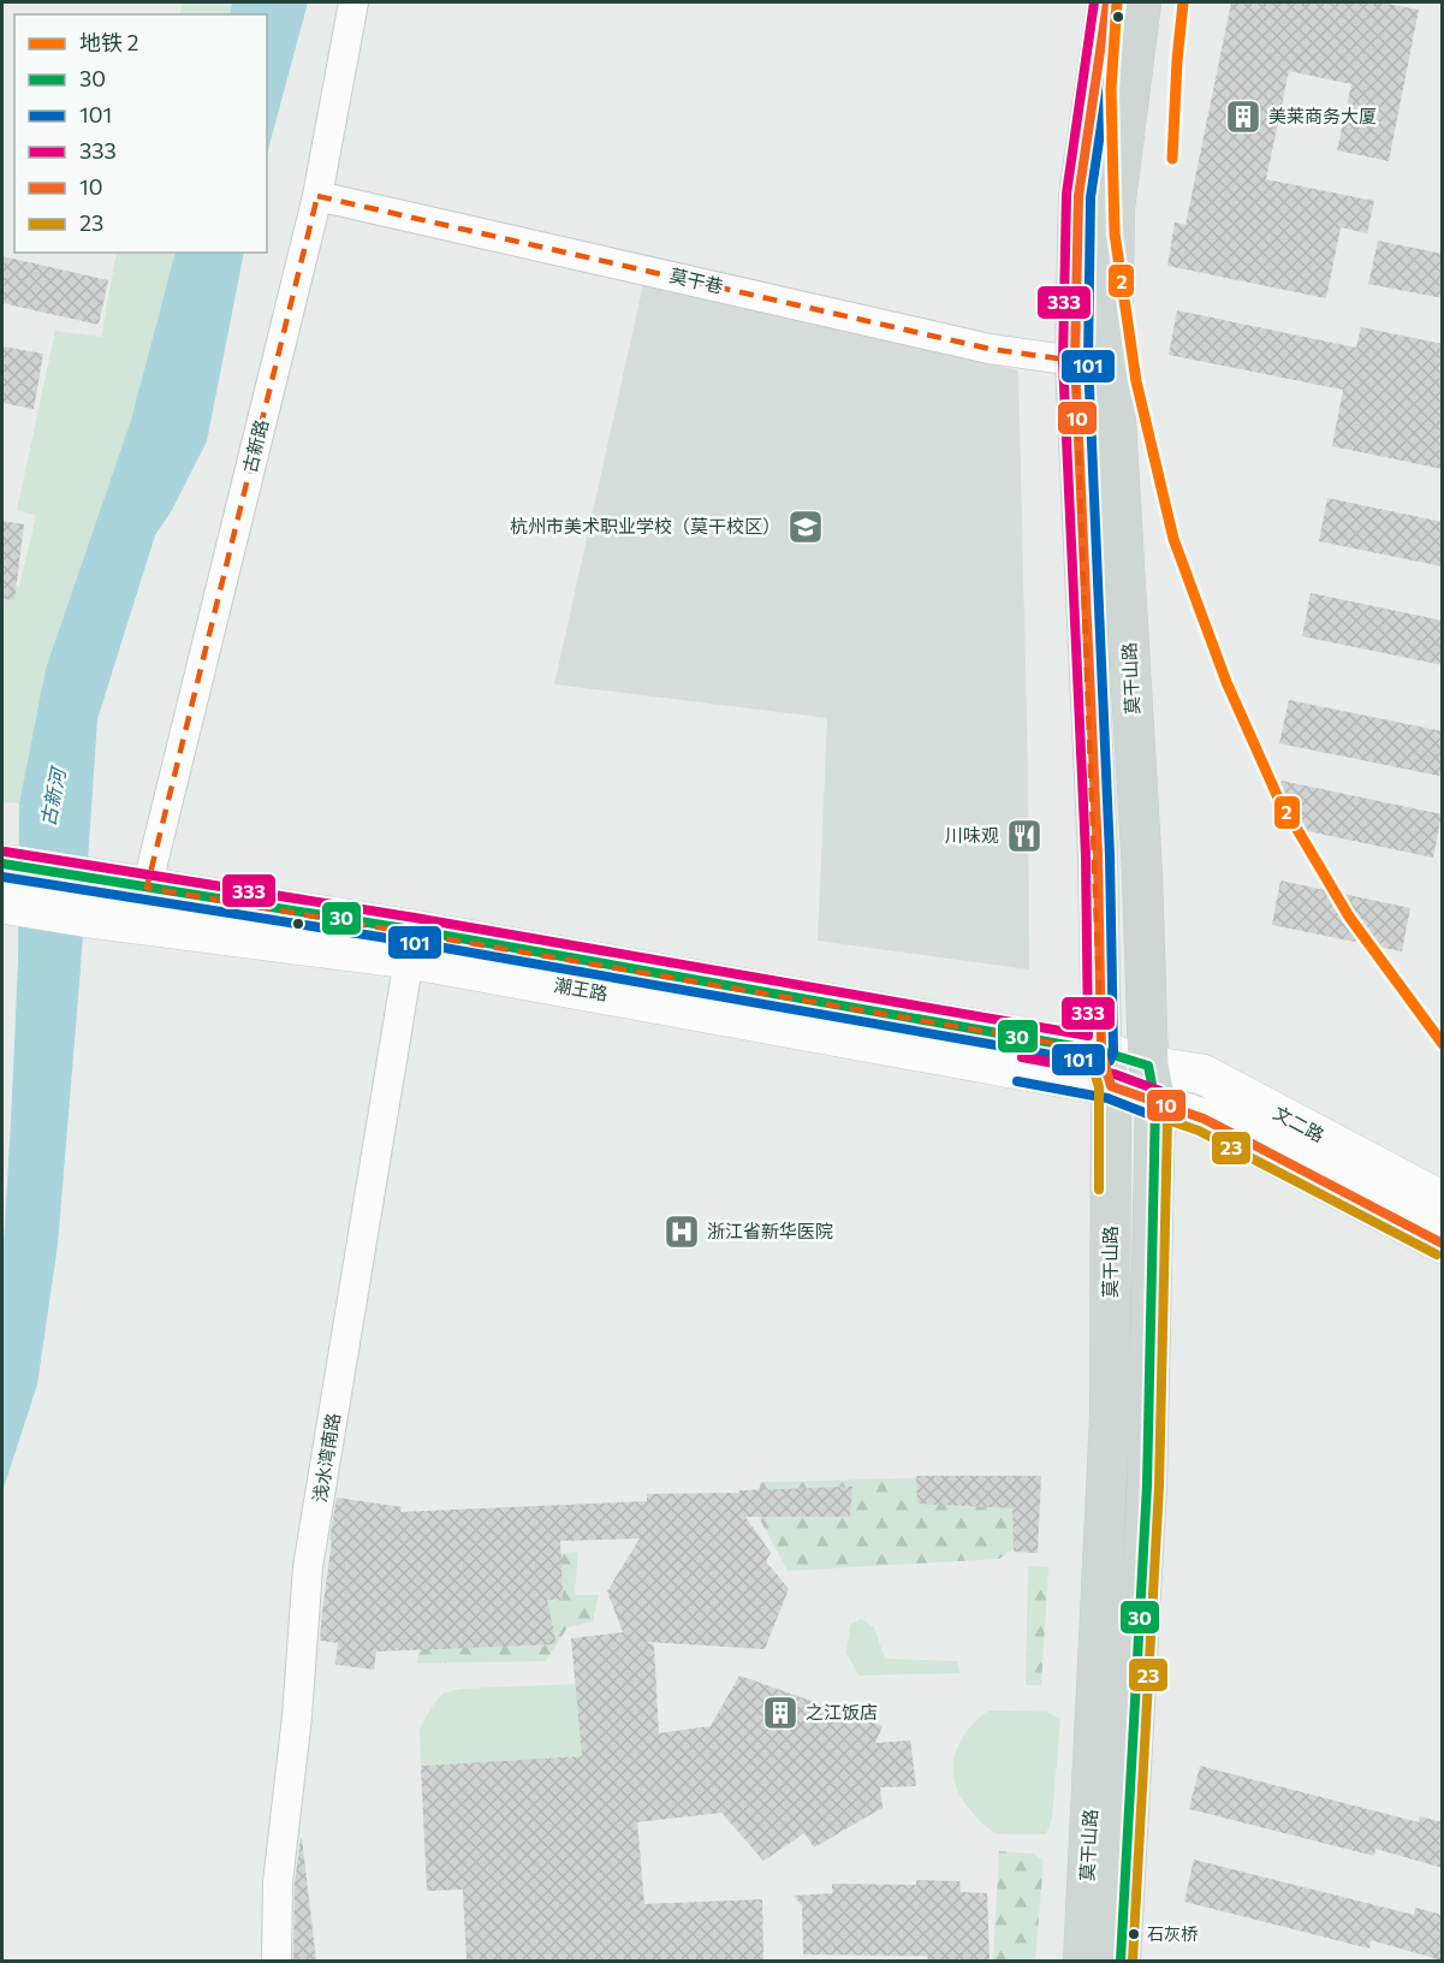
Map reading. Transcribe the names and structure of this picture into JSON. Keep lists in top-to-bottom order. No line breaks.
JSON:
{"streets":{"main road":["莫干山路","潮王路","文二路"],"street":["莫干巷","古新路","浅水湾南路"]},"crossings":[["莫干巷","古新路"],["莫干巷","莫干山路"],["古新路","潮王路"],["莫干山路","潮王路"],["莫干山路","文二路"],["潮王路","文二路"],["潮王路","浅水湾南路"]],"water":["古新河"],"places":{"building":["美莱商务大厦","之江饭店"],"school or university":["杭州市美术职业学校（莫干校区）"],"restaurant":["川味观"],"hospital":["浙江省新华医院"],"other":["石灰桥"]},"lines":["metro line 2","transit line 333","transit line 10","transit line 101","transit line 30","transit line 23"],"legend":["地铁 2","30","101","333","10","23"]}
